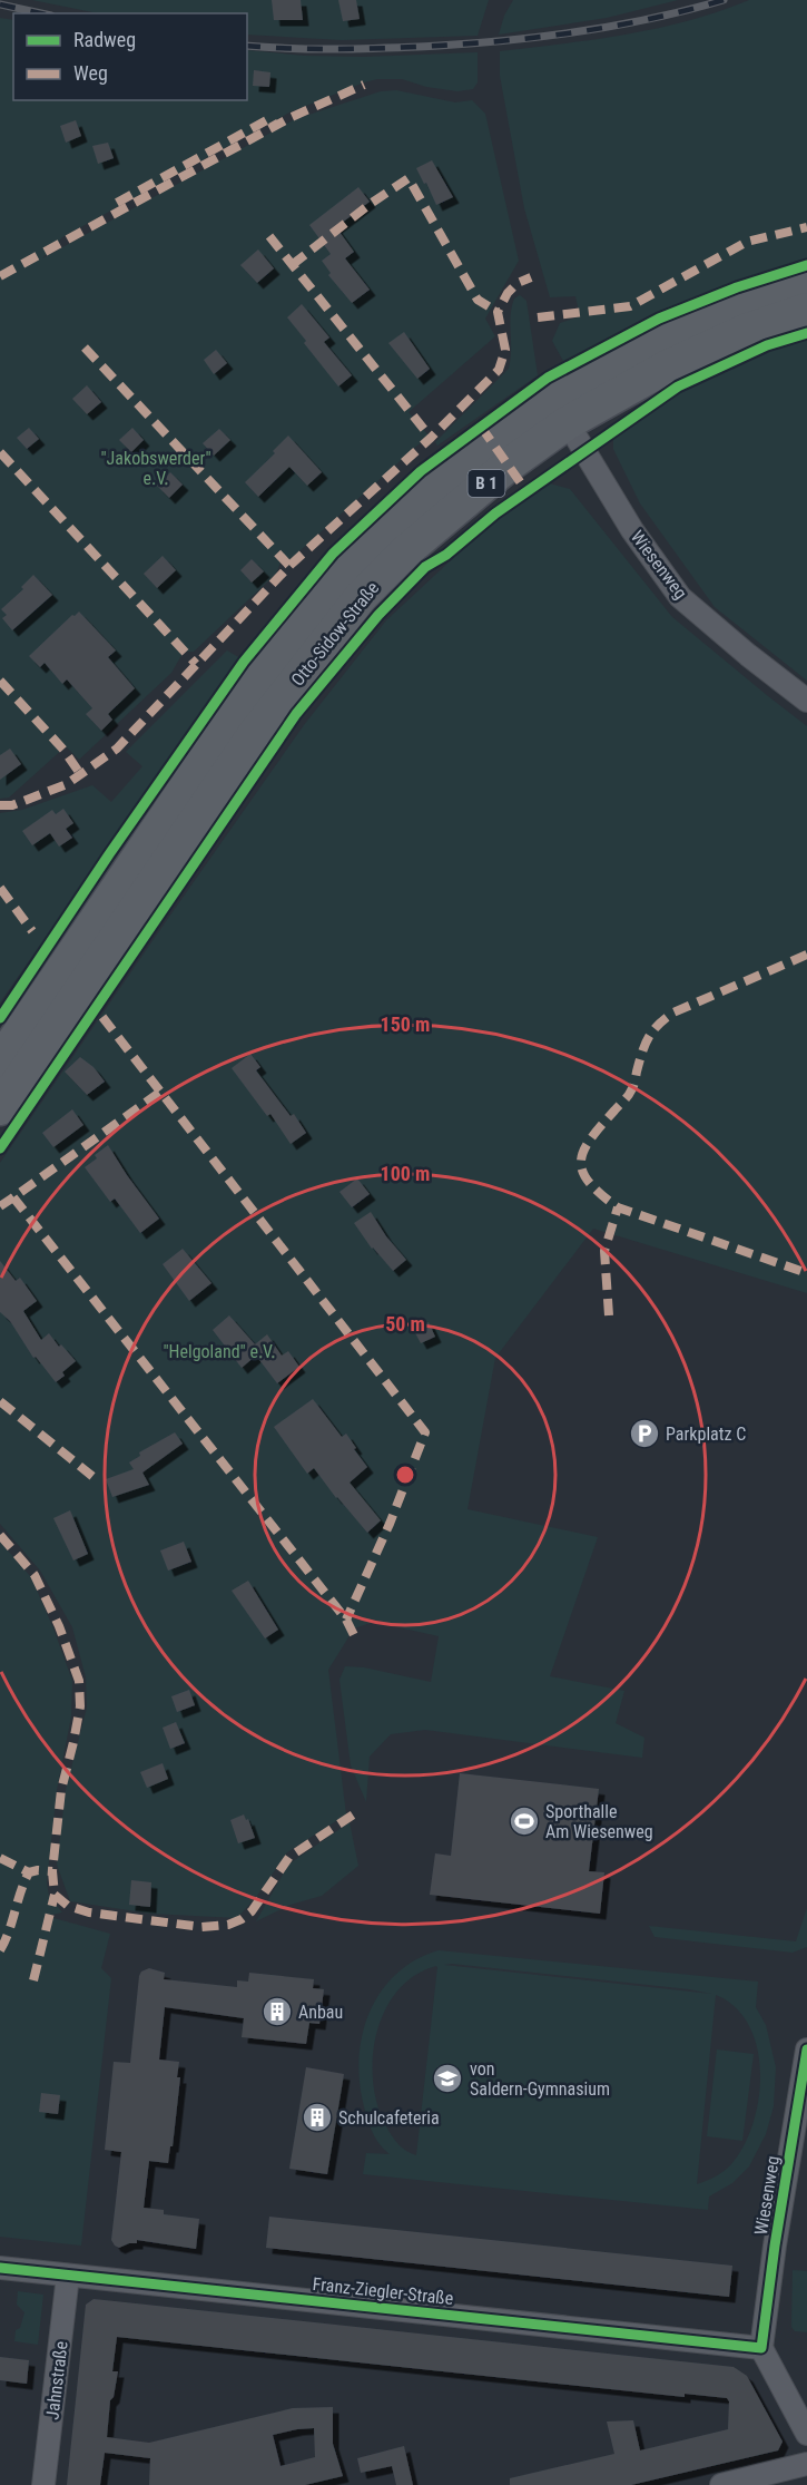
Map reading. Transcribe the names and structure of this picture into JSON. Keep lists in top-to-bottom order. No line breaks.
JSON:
{"streets":{"main road":["B 1","Otto-Sidow-Straße"],"street":["Wiesenweg","Franz-Ziegler-Straße","Jahnstraße"]},"crossings":[["Wiesenweg","Otto-Sidow-Straße"],["Wiesenweg","Franz-Ziegler-Straße"],["Franz-Ziegler-Straße","Jahnstraße"]],"parks":["\"Jakobswerder\" e.V.","\"Helgoland\" e.V."],"places":{"parking":["Parkplatz C"],"sports":["Sporthalle Am Wiesenweg"],"building":["Anbau","Schulcafeteria"],"school or university":["von Saldern-Gymnasium"]},"legend":["Radweg","Weg"],"rings":["150 m","100 m","50 m"]}
